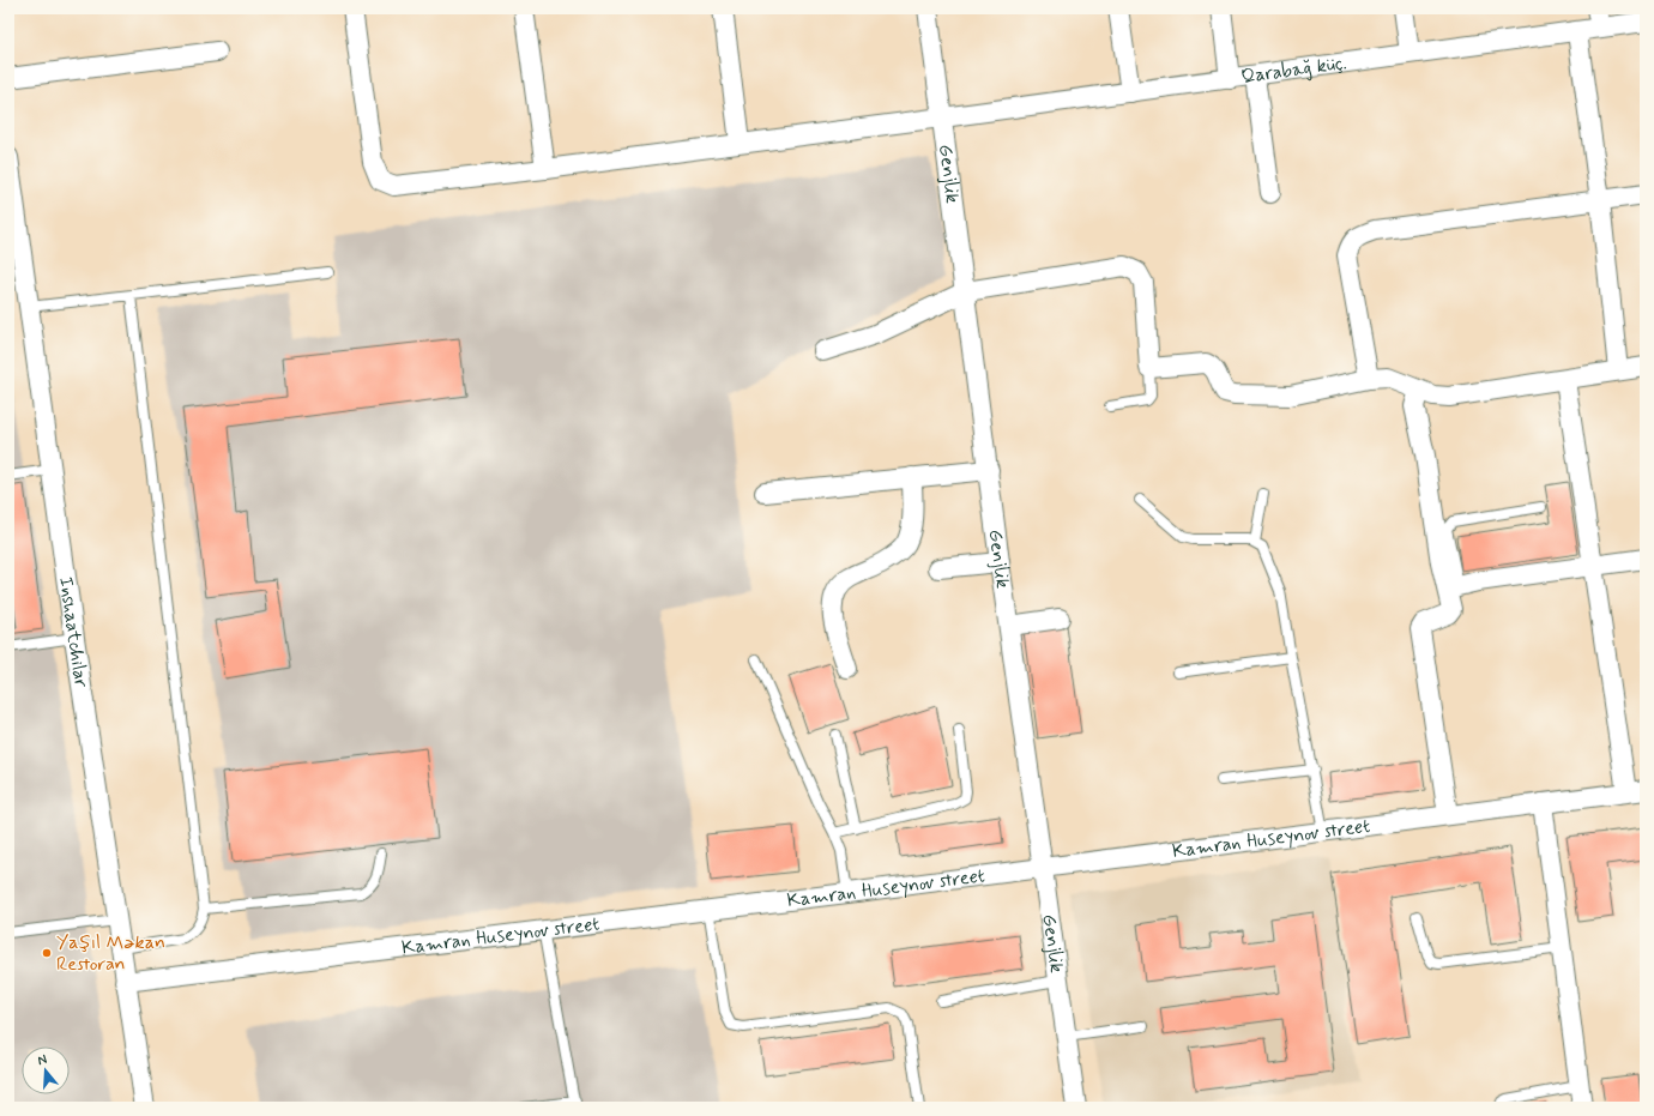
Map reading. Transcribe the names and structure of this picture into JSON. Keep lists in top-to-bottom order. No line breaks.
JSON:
{"streets":{"street":["Qarabağ küç.","Genjlik","Inshaatchilar","Kamran Huseynov street"]},"crossings":[["Qarabağ küç.","Genjlik"],["Genjlik","Kamran Huseynov street"],["Inshaatchilar","Kamran Huseynov street"]],"places":["Yaşıl Məkan Restoran"],"north":"top"}
